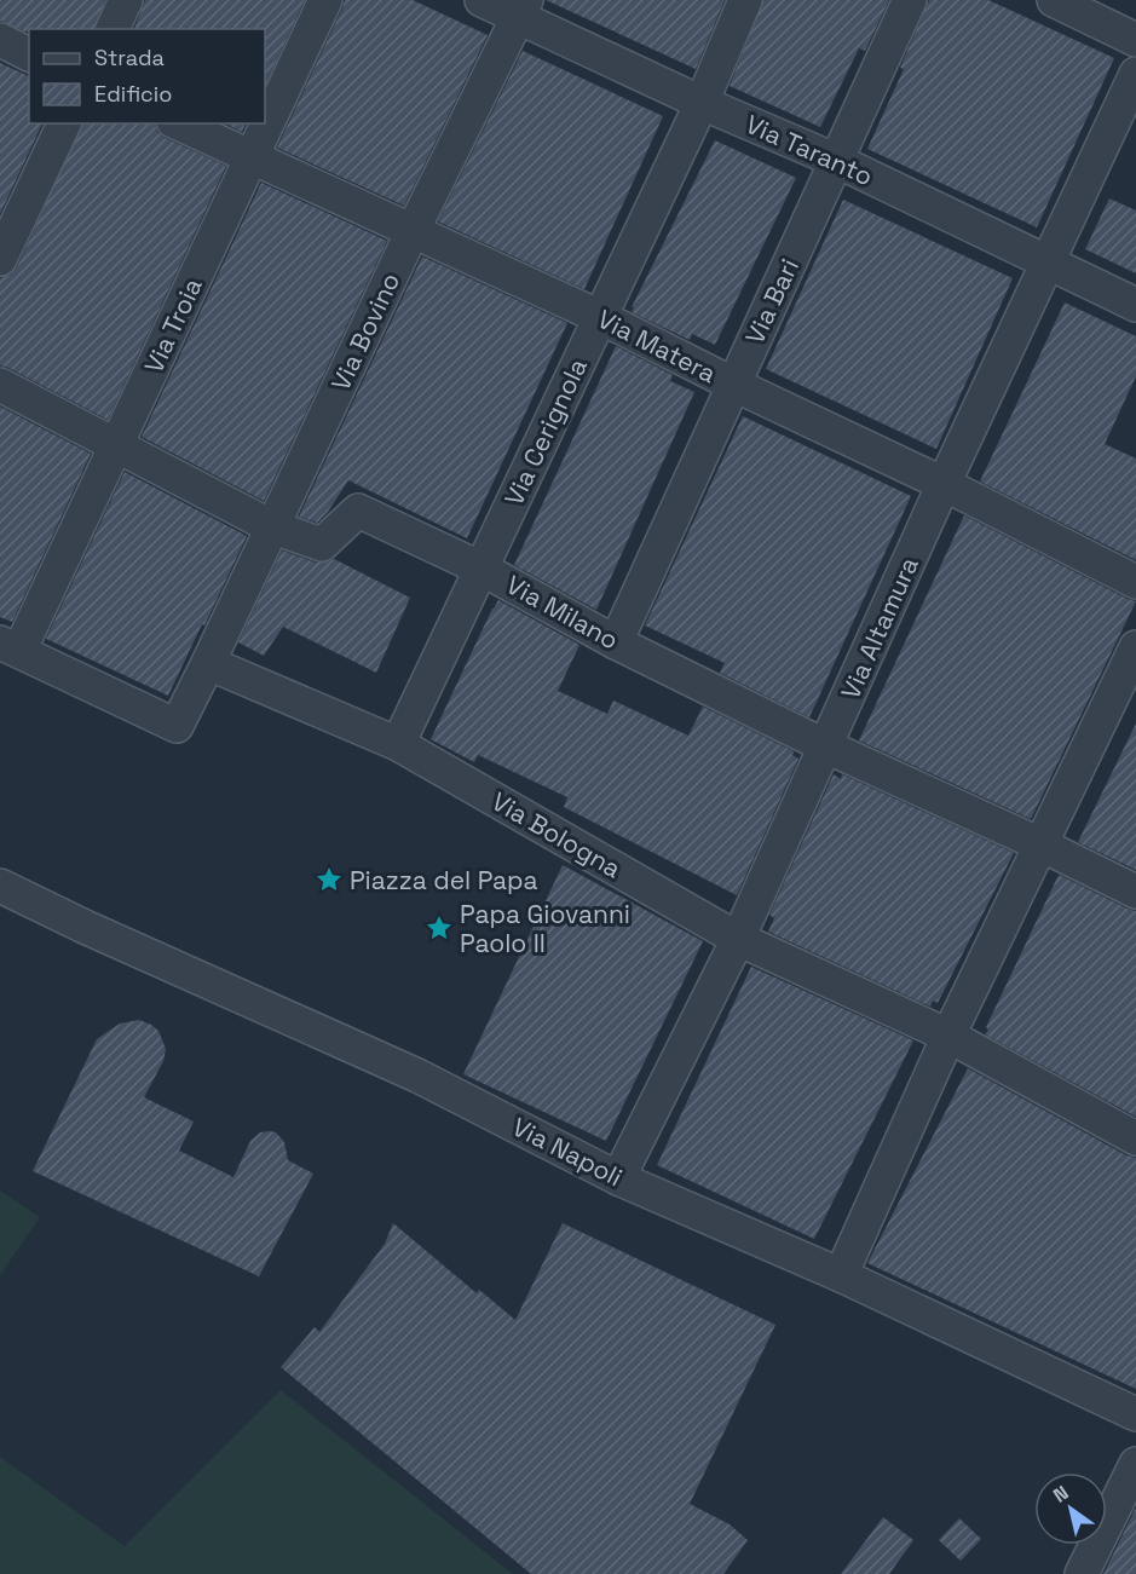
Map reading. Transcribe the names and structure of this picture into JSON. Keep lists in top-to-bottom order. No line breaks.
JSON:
{"streets":{"street":["Via Taranto","Via Bari","Via Troia","Via Bovino","Via Matera","Via Cerignola","Via Milano","Via Altamura","Via Bologna","Via Napoli"]},"crossings":[["Via Taranto","Via Bari"],["Via Taranto","Via Bovino"],["Via Taranto","Via Cerignola"],["Via Taranto","Via Altamura"],["Via Bari","Via Matera"],["Via Bari","Via Milano"],["Via Troia","Via Matera"],["Via Troia","Via Milano"],["Via Bovino","Via Matera"],["Via Bovino","Via Milano"],["Via Bovino","Via Bologna"],["Via Matera","Via Cerignola"],["Via Matera","Via Altamura"],["Via Cerignola","Via Milano"],["Via Cerignola","Via Bologna"],["Via Milano","Via Altamura"],["Via Altamura","Via Bologna"],["Via Altamura","Via Napoli"]],"places":{"place":["Piazza del Papa","Papa Giovanni Paolo II"]},"legend":["Strada","Edificio"],"north":"top left"}
